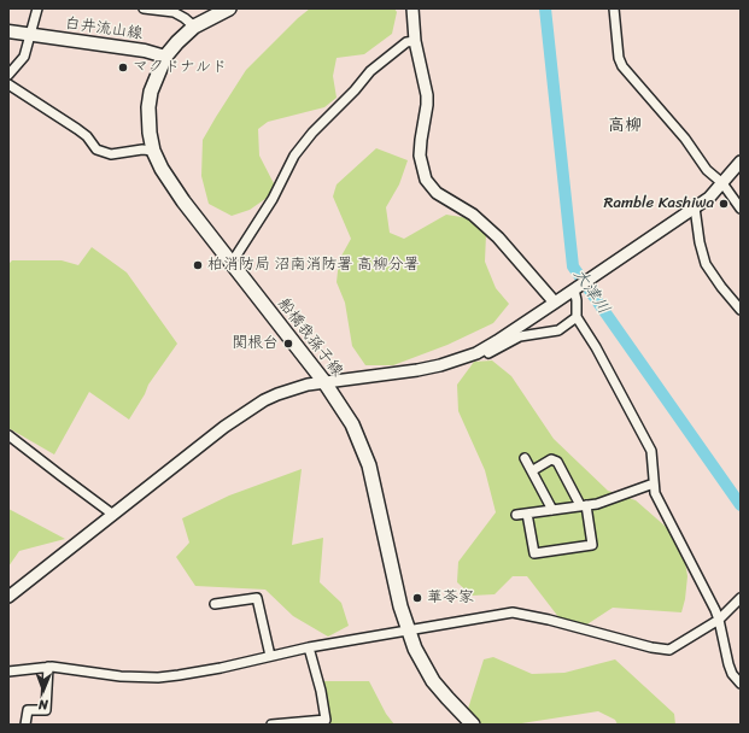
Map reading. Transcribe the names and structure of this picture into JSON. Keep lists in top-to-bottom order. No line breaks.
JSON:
{"streets":{"main road":["白井流山線","船橋我孫子線"]},"crossings":[["白井流山線","船橋我孫子線"]],"districts":["高柳"],"water":["大津川"],"places":["マクドナルド","Ramble Kashiwa","柏消防局 沼南消防署 高柳分署","関根台","華苓家"],"north":"bottom"}
